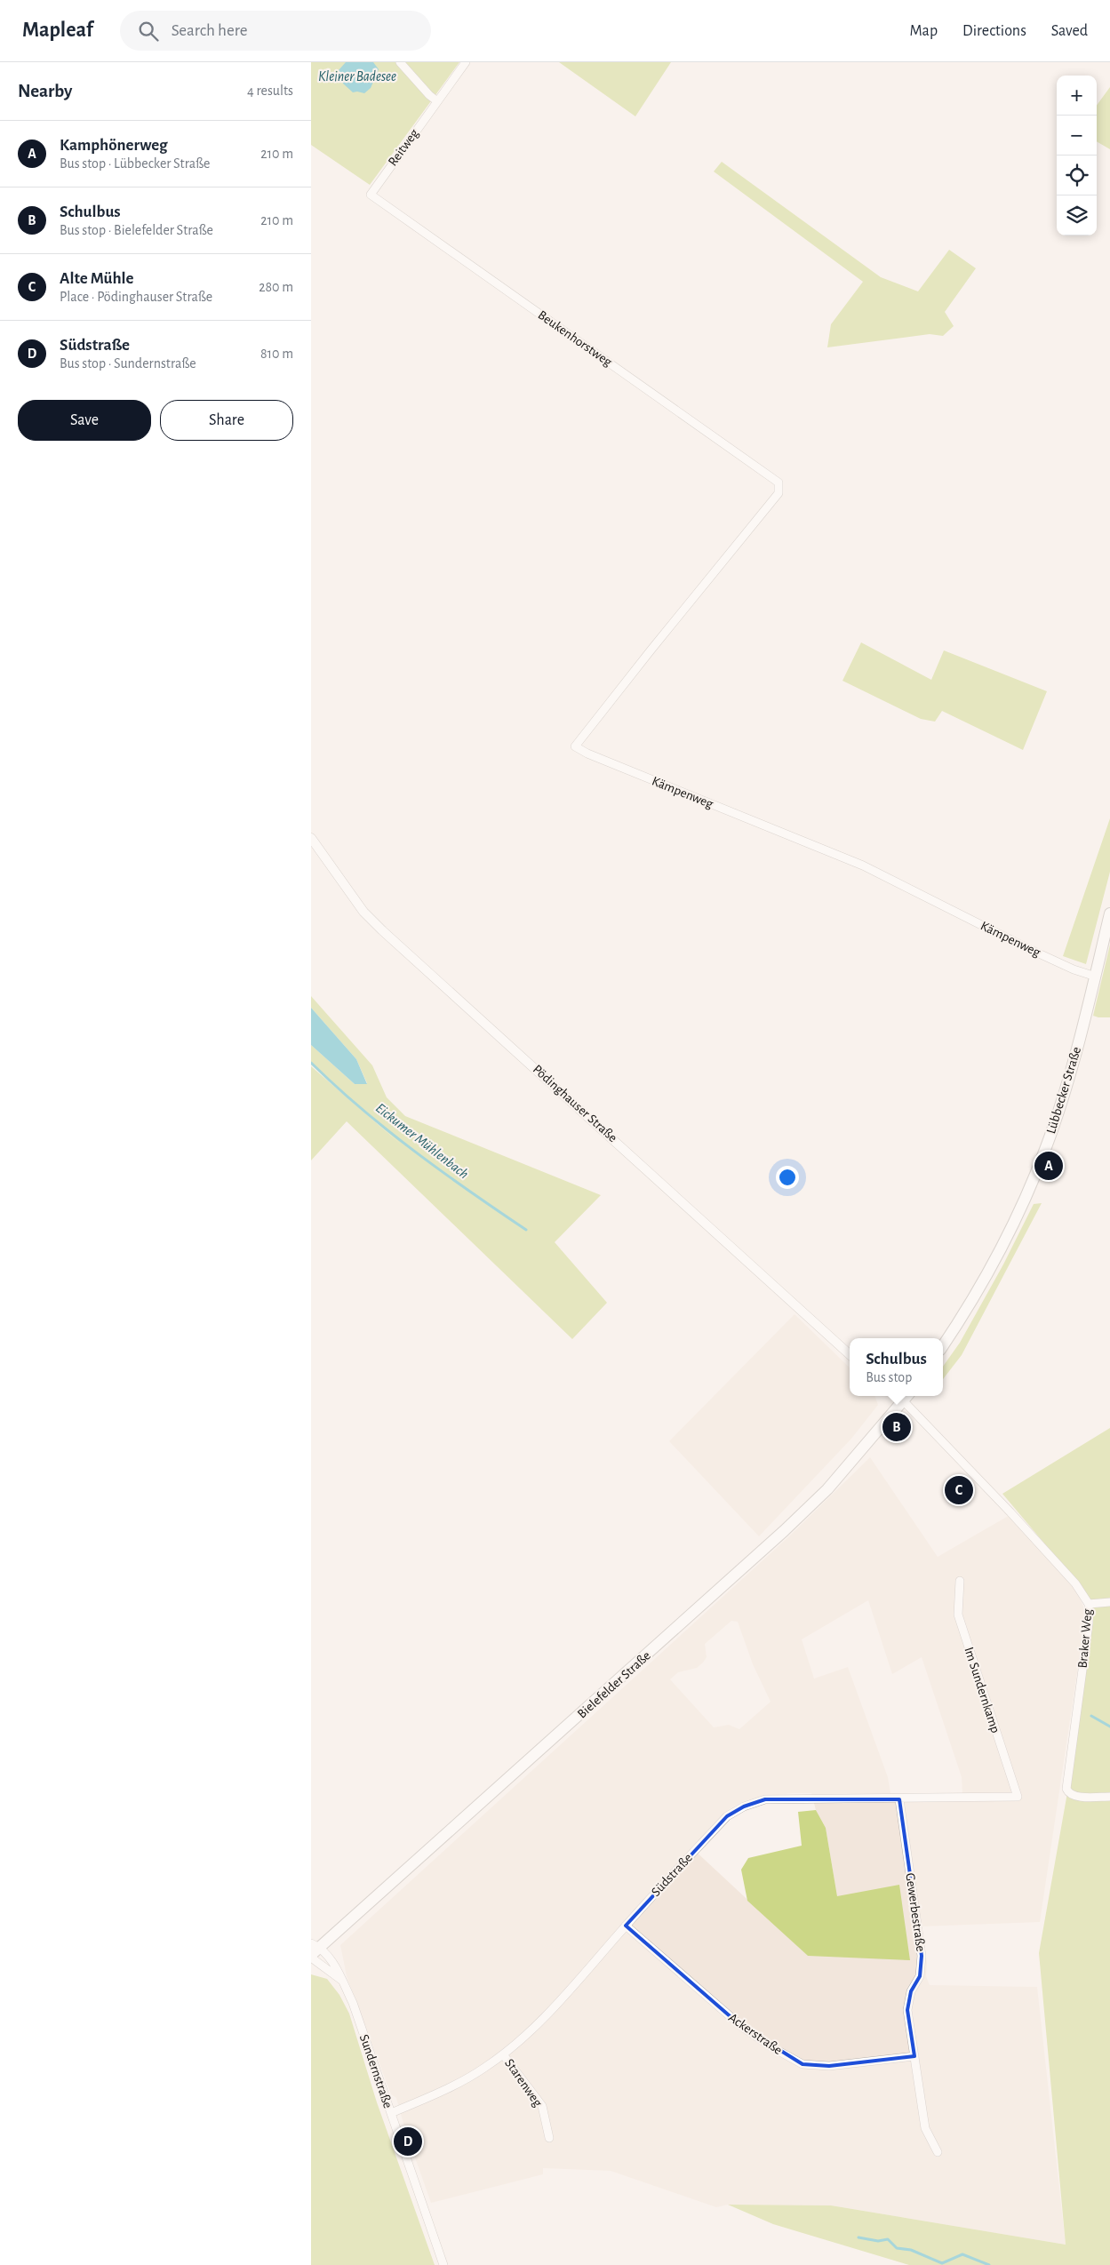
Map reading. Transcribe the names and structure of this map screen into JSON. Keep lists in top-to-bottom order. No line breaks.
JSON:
{"streets":{"main road":["Lübbecker Straße","Bielefelder Straße"],"street":["Reitweg","Beukenhorstweg","Kämpenweg","Pödinghauser Straße","Braker Weg","Im Sundernkamp","Südstraße","Gewerbestraße","Ackerstraße","Sundernstraße","Starenweg"]},"crossings":[["Reitweg","Beukenhorstweg"],["Beukenhorstweg","Kämpenweg"],["Kämpenweg","Lübbecker Straße"],["Braker Weg","Bielefelder Straße"],["Bielefelder Straße","Sundernstraße"],["Im Sundernkamp","Südstraße"],["Südstraße","Gewerbestraße"],["Südstraße","Ackerstraße"],["Südstraße","Sundernstraße"],["Südstraße","Starenweg"],["Gewerbestraße","Ackerstraße"]],"water":["Kleiner Badesee","Eickumer Mühlenbach"],"page":{"header":"Mapleaf","search":"Search here","nav":["Map","Directions","Saved"],"heading":["Nearby","4 results"],"map_buttons":["+","−"],"list":[{"mark":"A","name":"Kamphönerweg","note":"Bus stop · Lübbecker Straße","value":"210 m"},{"mark":"B","name":"Schulbus","note":"Bus stop · Bielefelder Straße","value":"210 m"},{"mark":"C","name":"Alte Mühle","note":"Place · Pödinghauser Straße","value":"280 m"},{"mark":"D","name":"Südstraße","note":"Bus stop · Sundernstraße","value":"810 m"}],"buttons":["Save","Share"],"pins":["A","B","C","D"],"popup":["Schulbus","Bus stop"]}}
